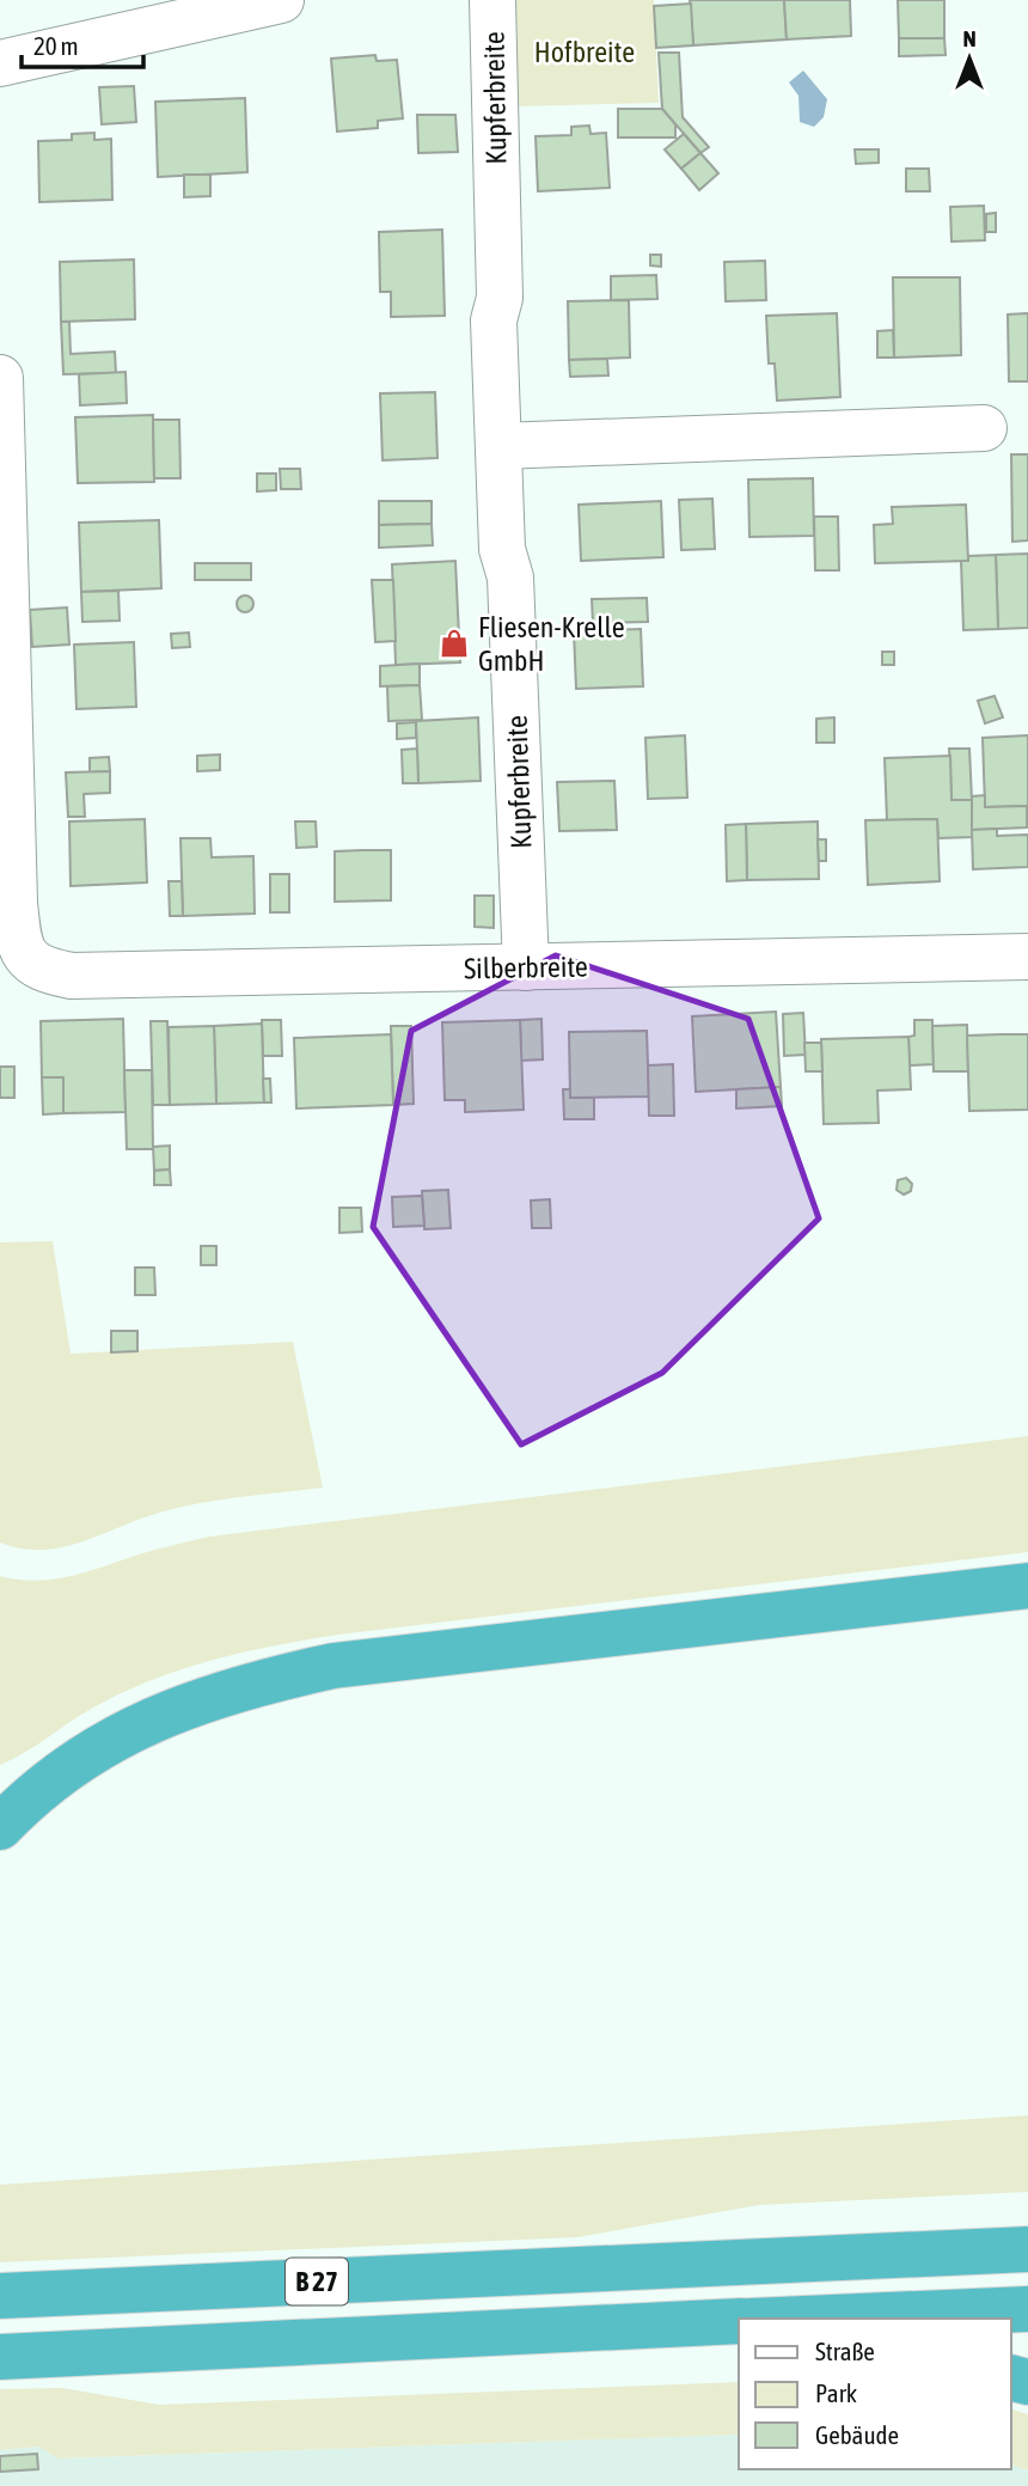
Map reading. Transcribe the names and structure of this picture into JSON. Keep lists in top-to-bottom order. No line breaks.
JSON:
{"streets":{"highway":["B 27"],"street":["Kupferbreite","Silberbreite"]},"crossings":[["Kupferbreite","Silberbreite"]],"parks":["Hofbreite"],"places":{"shop":["Fliesen-Krelle GmbH"]},"legend":["Straße","Park","Gebäude"],"scale_bar":"20 m","north":"top"}
